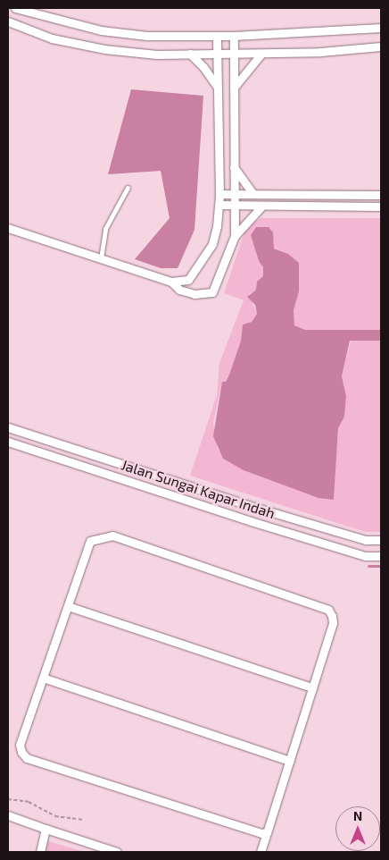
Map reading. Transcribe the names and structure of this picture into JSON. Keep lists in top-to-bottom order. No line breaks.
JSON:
{"streets":{"street":["Jalan Sungai Kapar Indah"]},"north":"top"}
